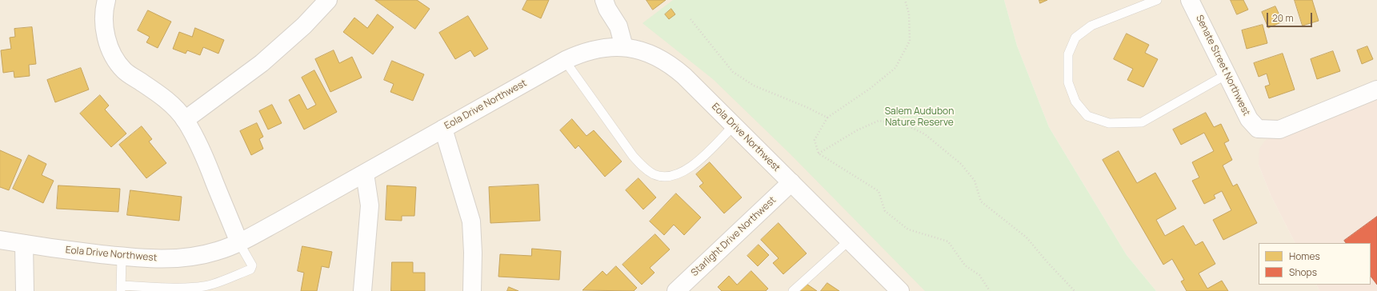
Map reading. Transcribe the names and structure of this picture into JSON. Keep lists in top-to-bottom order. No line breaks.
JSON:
{"streets":{"street":["Senate Street Northwest","Eola Drive Northwest","Starlight Drive Northwest"]},"crossings":[["Eola Drive Northwest","Starlight Drive Northwest"]],"parks":["Salem Audubon Nature Reserve"],"legend":["Homes","Shops"],"scale_bar":"20 m"}
